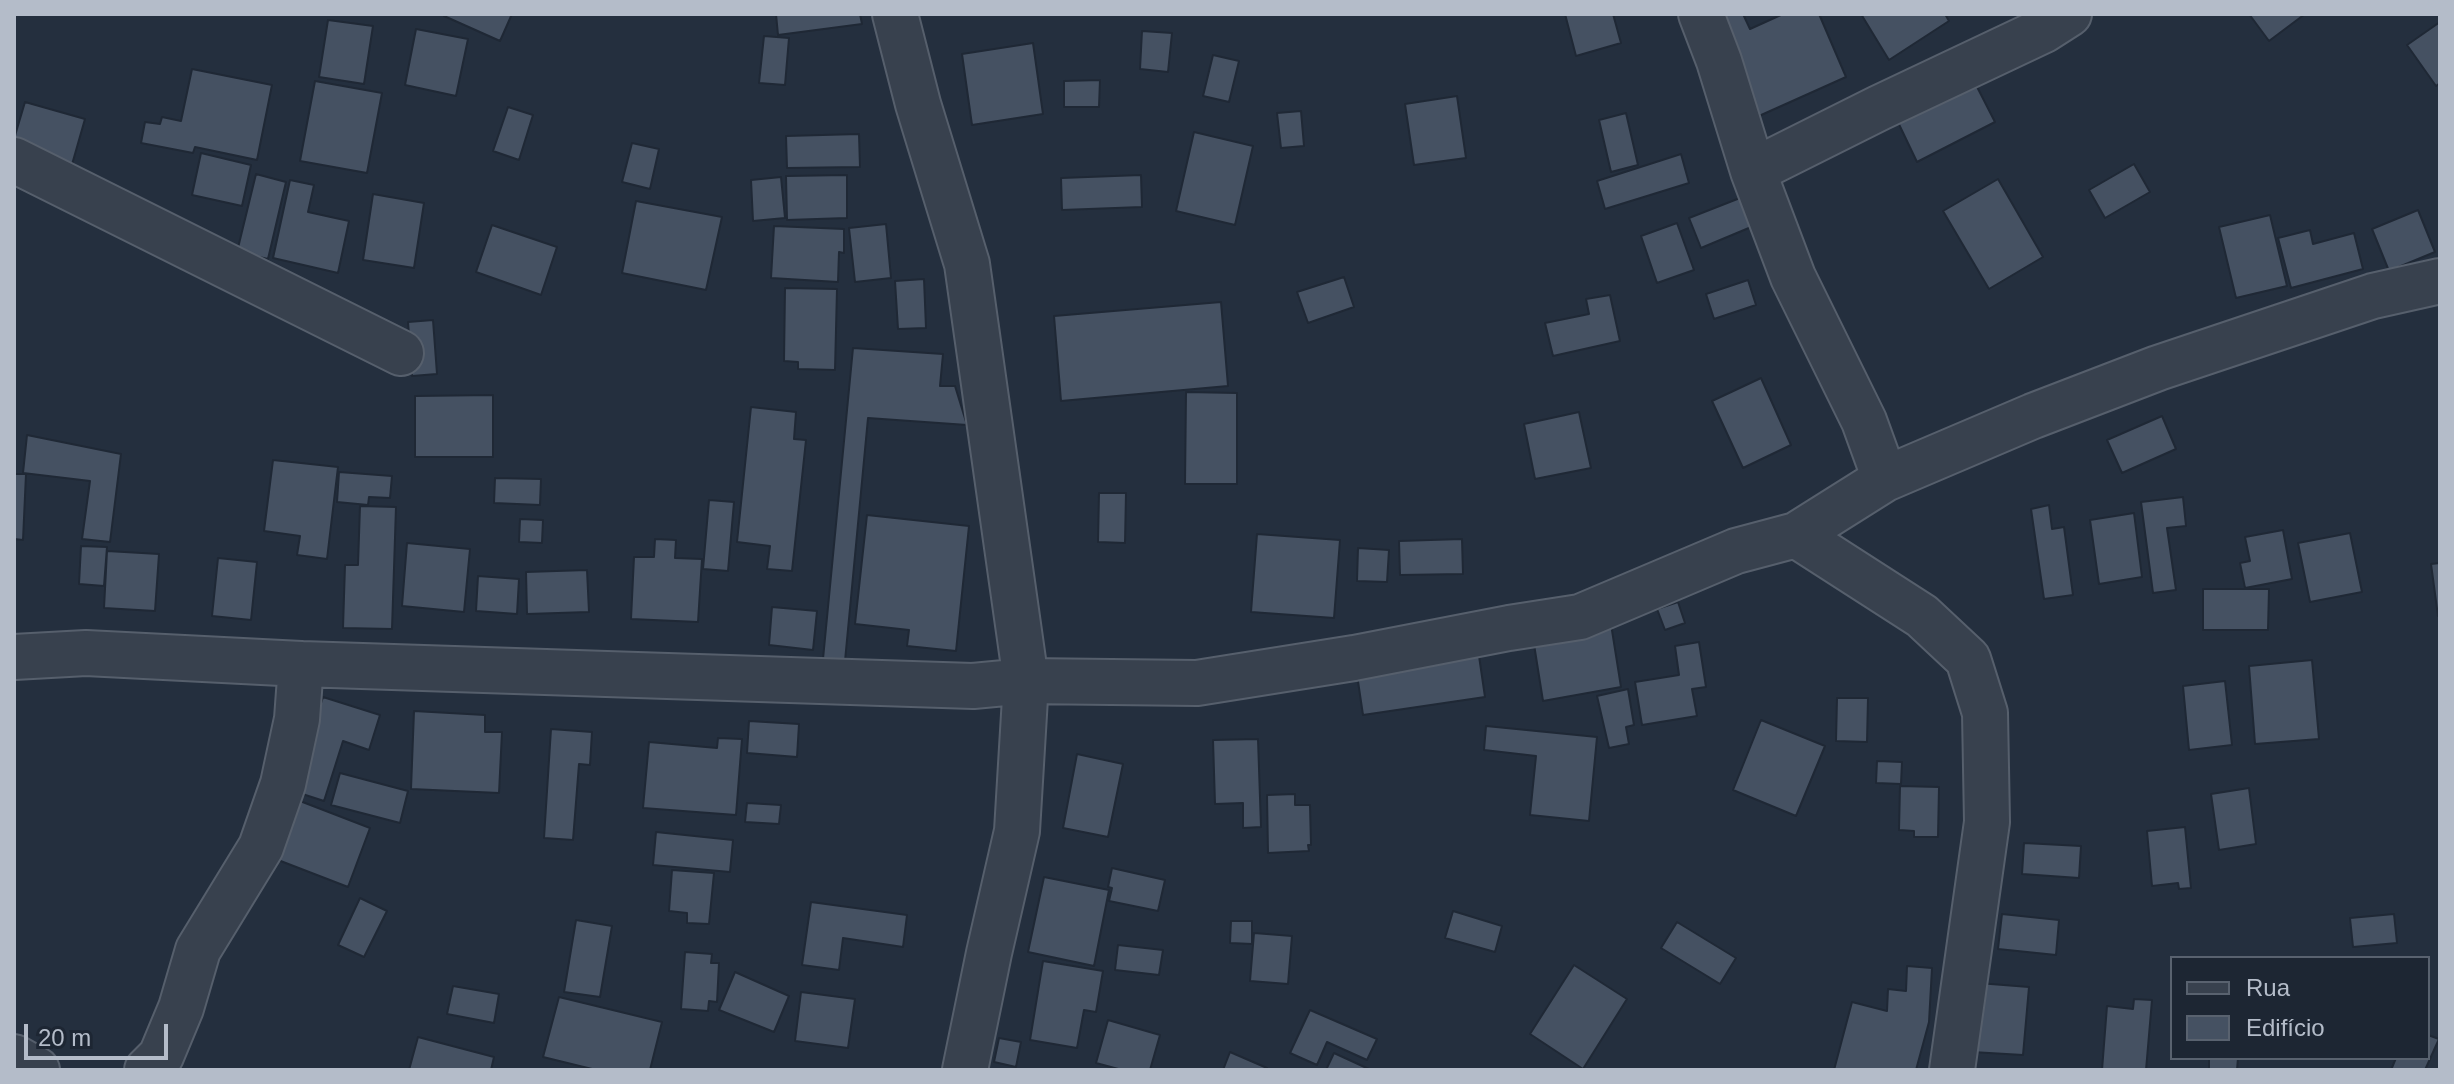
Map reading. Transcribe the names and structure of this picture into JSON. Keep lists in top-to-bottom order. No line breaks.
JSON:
{"legend":["Rua","Edifício"],"scale_bar":"20 m"}
